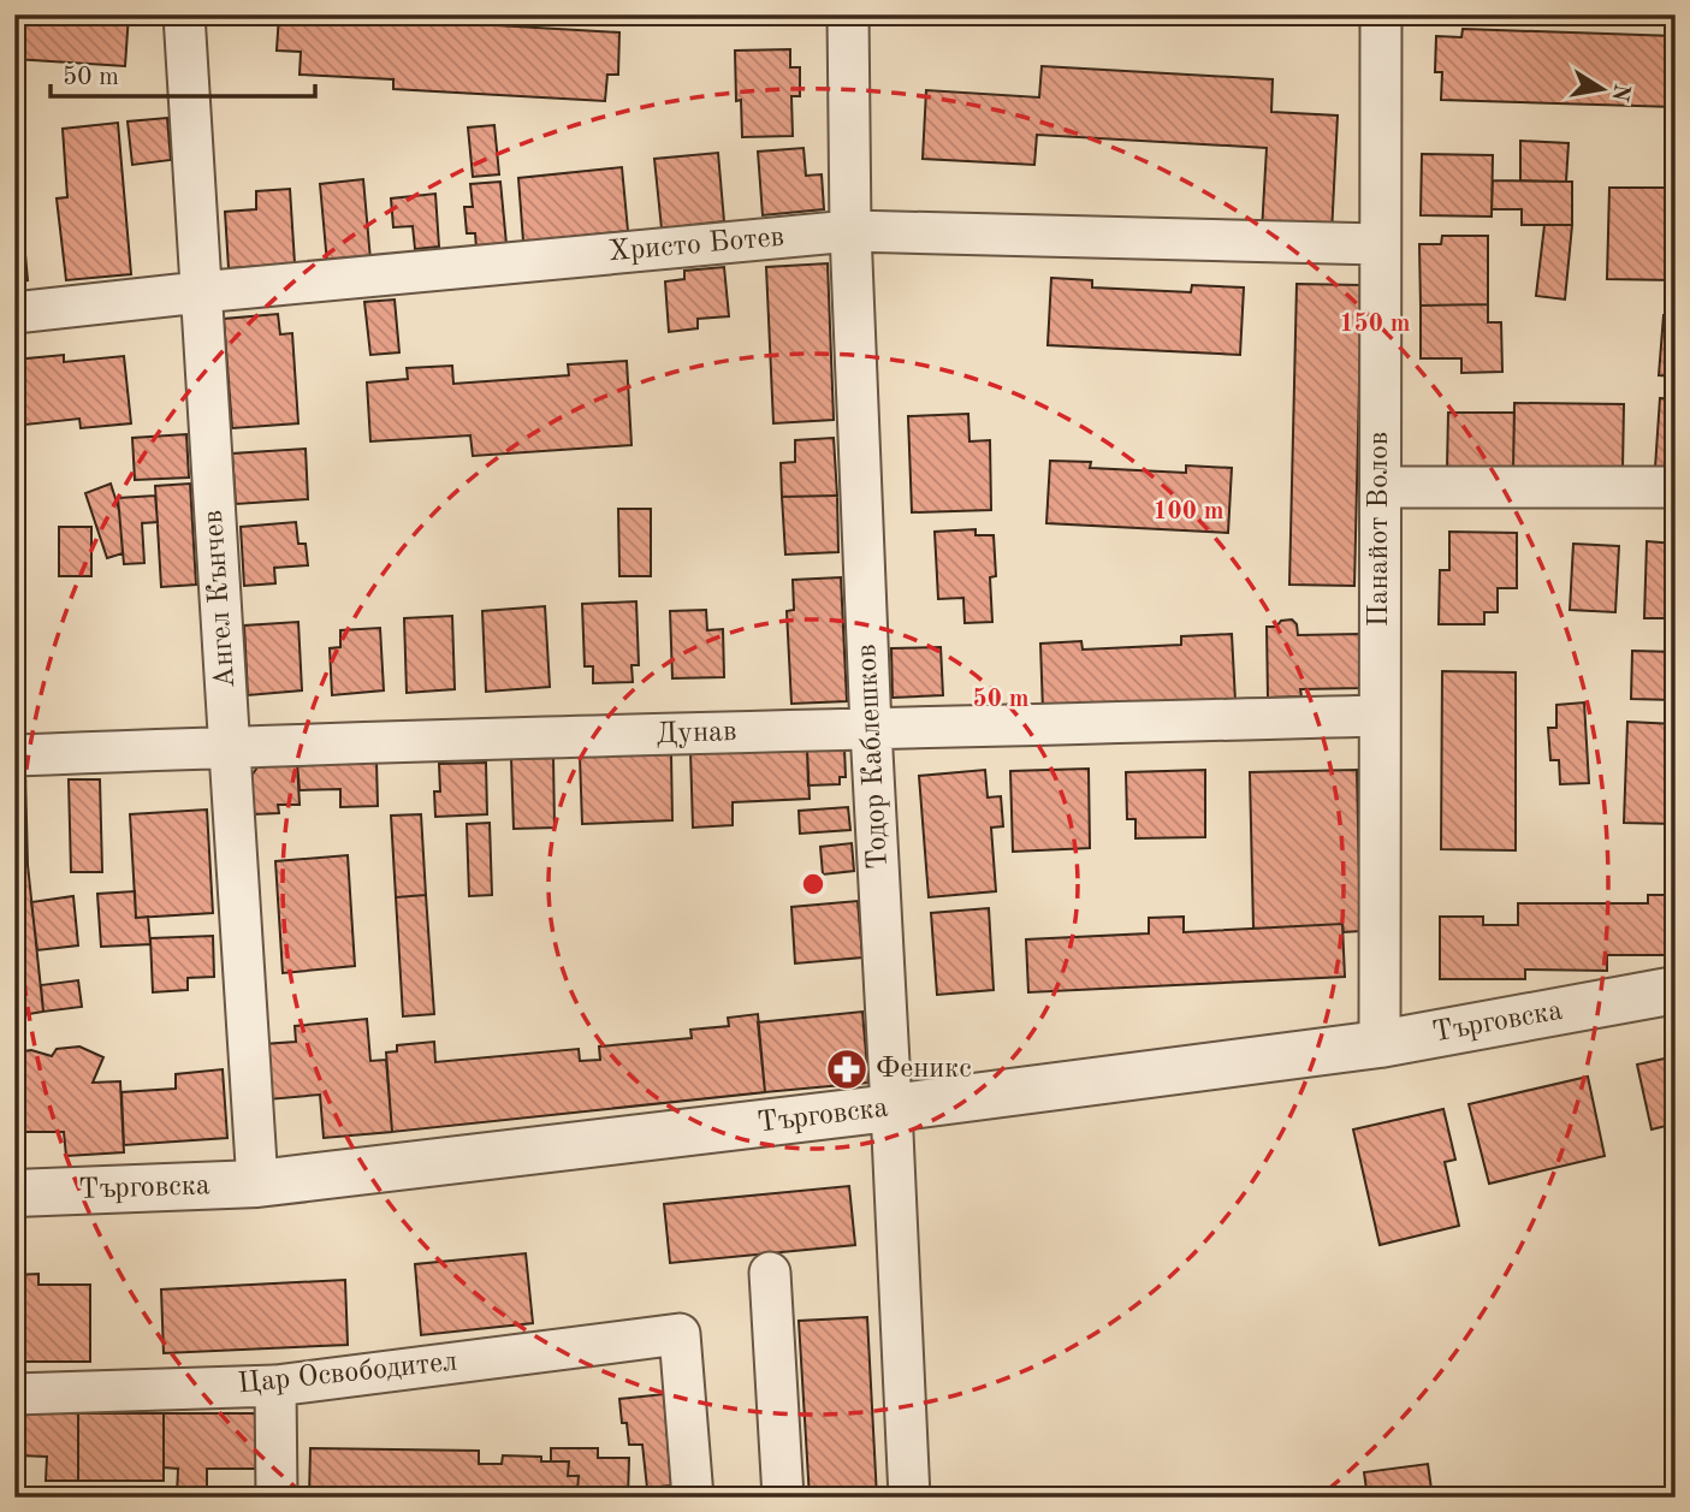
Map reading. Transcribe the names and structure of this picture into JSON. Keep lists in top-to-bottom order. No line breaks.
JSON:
{"streets":{"street":["Христо Ботев","Панайот Волов","Ангел Кънчев","Дунав","Тодор Каблешков","Търговска","Цар Освободител"]},"crossings":[["Христо Ботев","Панайот Волов"],["Христо Ботев","Ангел Кънчев"],["Христо Ботев","Тодор Каблешков"],["Панайот Волов","Дунав"],["Панайот Волов","Търговска"],["Ангел Кънчев","Дунав"],["Ангел Кънчев","Търговска"],["Дунав","Тодор Каблешков"],["Тодор Каблешков","Търговска"]],"places":{"pharmacy":["Феникс"]},"scale_bar":"50 m","north":"right","rings":["150 m","100 m","50 m"]}
